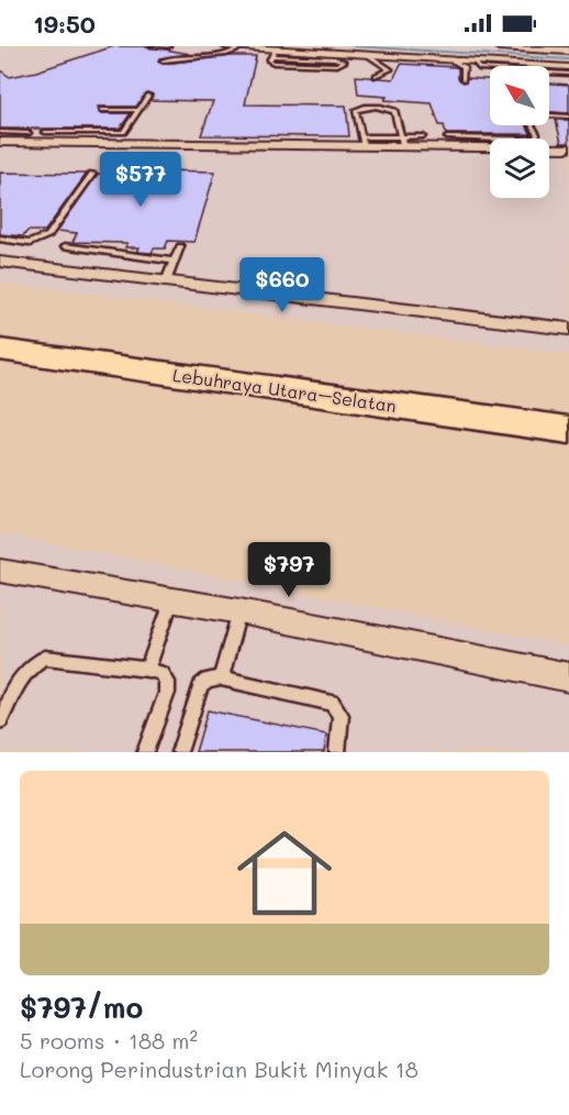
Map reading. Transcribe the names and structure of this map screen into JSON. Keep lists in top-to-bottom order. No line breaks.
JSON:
{"streets":{"highway":["Lebuhraya Utara–Selatan"]},"north":"top left","page":{"status":"19:50","price":["$577","$660","$797"],"list":[{"name":"$797/mo","note":"5 rooms · 188 m² · Lorong Perindustrian Bukit Minyak 18"}]}}
